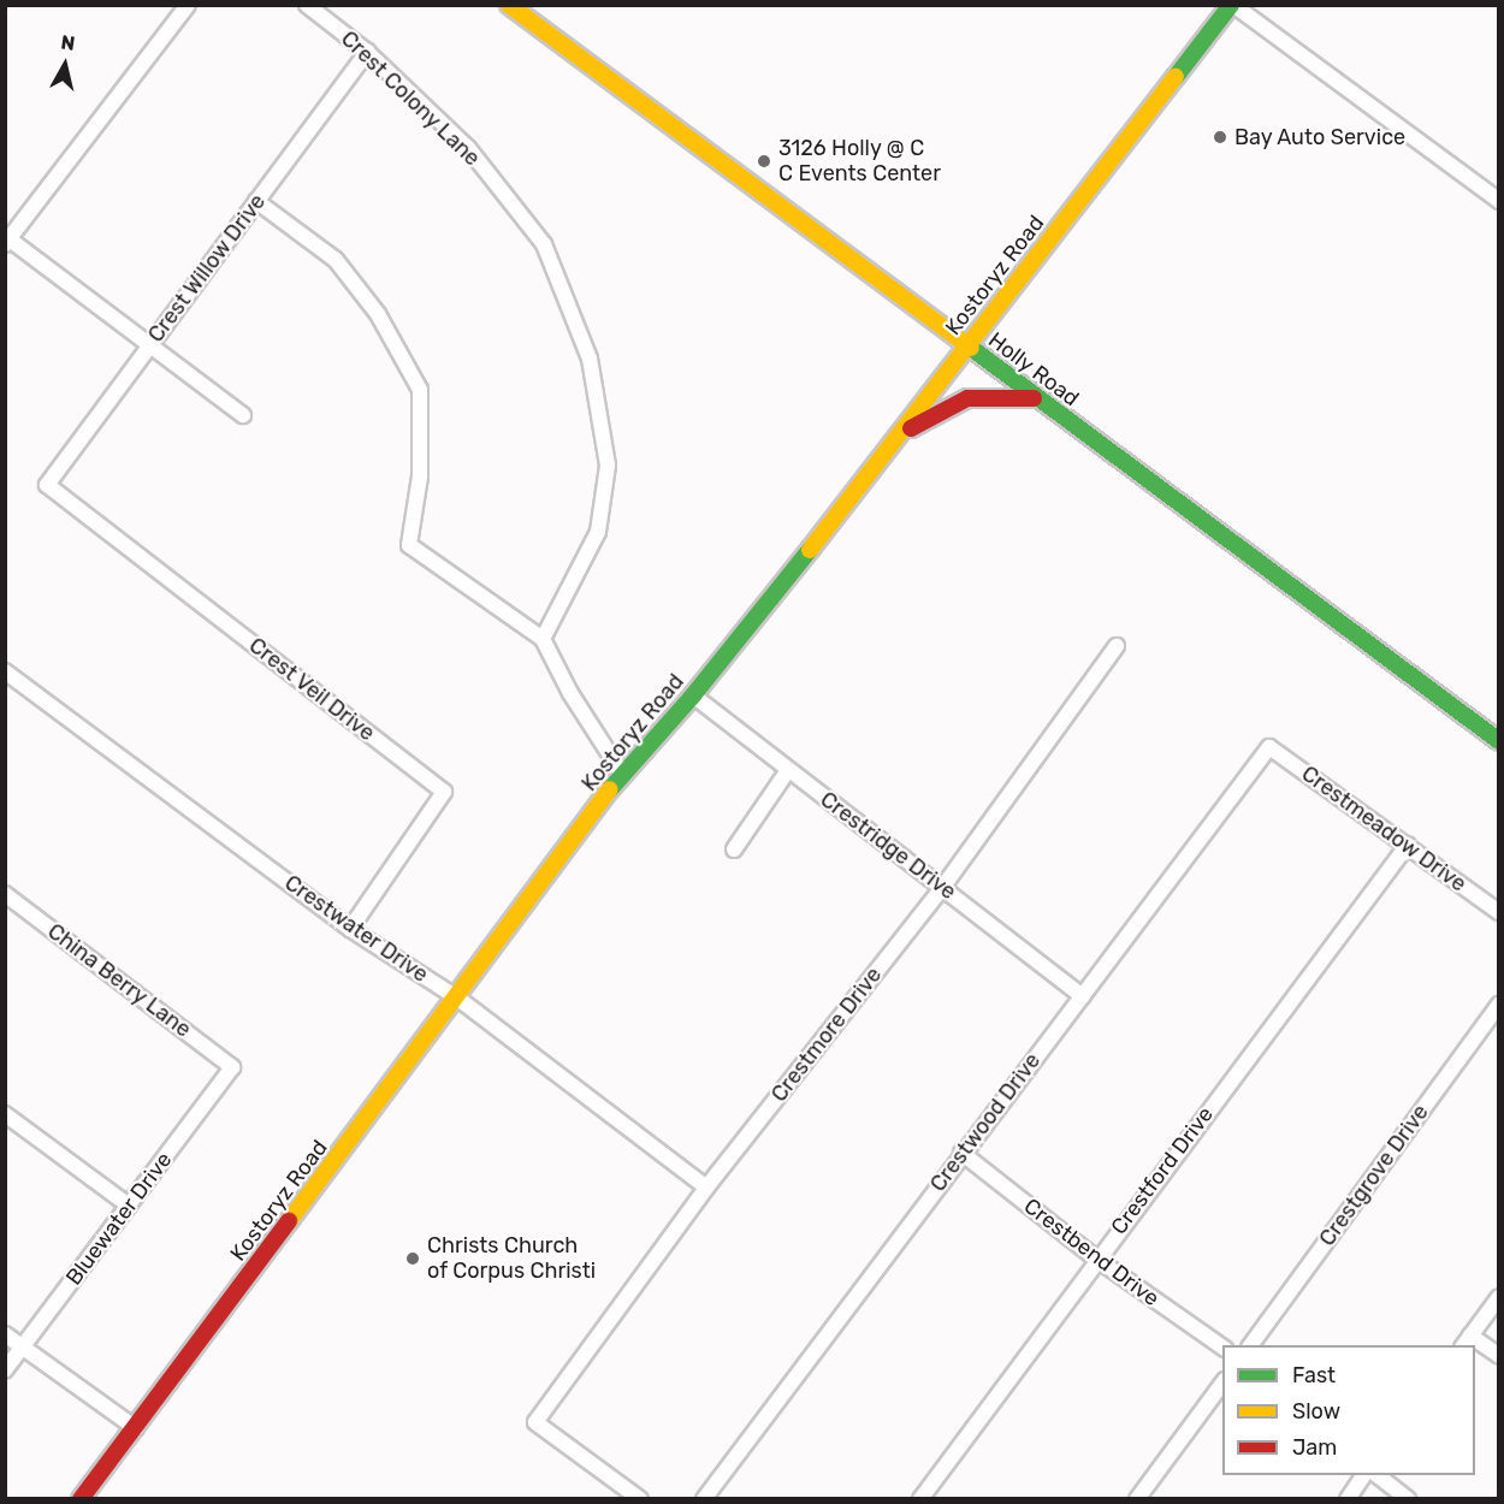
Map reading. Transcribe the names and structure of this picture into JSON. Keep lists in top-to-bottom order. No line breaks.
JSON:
{"streets":{"main road":["Kostoryz Road","Holly Road"],"street":["Crest Colony Lane","Crest Willow Drive","Crest Veil Drive","Crestmeadow Drive","Crestridge Drive","Crestwater Drive","China Berry Lane","Crestmore Drive","Crestwood Drive","Crestford Drive","Crestgrove Drive","Bluewater Drive","Crestbend Drive"]},"crossings":[["Crest Colony Lane","Crest Willow Drive"],["Crest Willow Drive","Crest Veil Drive"],["Kostoryz Road","Holly Road"],["Kostoryz Road","Crestridge Drive"],["Kostoryz Road","Crestwater Drive"],["Crest Veil Drive","Crestwater Drive"],["Crestmeadow Drive","Crestwood Drive"],["Crestmeadow Drive","Crestford Drive"],["Crestridge Drive","Crestmore Drive"],["Crestridge Drive","Crestwood Drive"],["Crestwater Drive","Crestmore Drive"],["China Berry Lane","Bluewater Drive"],["Crestwood Drive","Crestbend Drive"],["Crestford Drive","Crestbend Drive"]],"places":["Bay Auto Service","3126 Holly @ C C Events Center","Christs Church of Corpus Christi"],"legend":["Fast","Slow","Jam"],"north":"top"}
